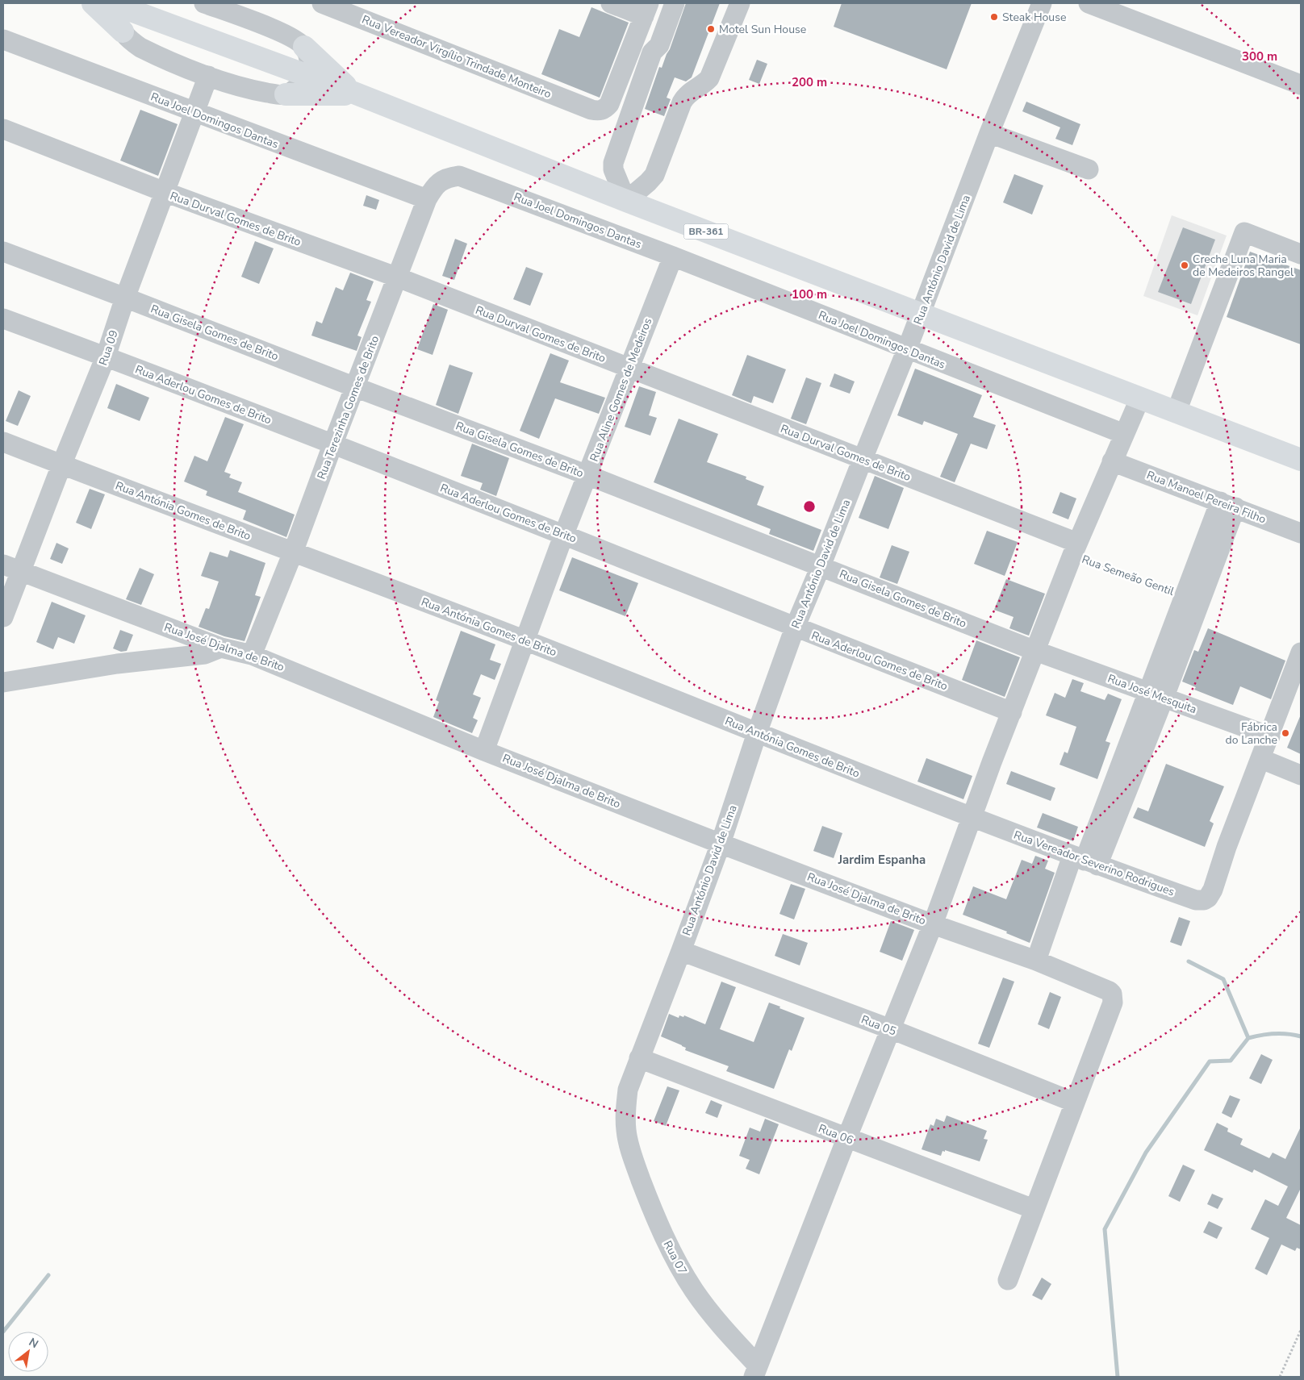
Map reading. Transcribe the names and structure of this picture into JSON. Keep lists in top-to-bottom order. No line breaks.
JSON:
{"streets":{"main road":["BR-361"],"street":["Rua Vereador Virgílio Trindade Monteiro","Rua Joel Domingos Dantas","Rua Durval Gomes de Brito","Rua António David de Lima","Rua Gisela Gomes de Brito","Rua 09","Rua Aline Gomes de Medeiros","Rua Aderlou Gomes de Brito","Rua Terezinha Gomes de Brito","Rua Manoel Pereira Filho","Rua Antónia Gomes de Brito","Rua José Djalma de Brito","Rua José Mesquita","Rua Vereador Severino Rodrigues","Rua 05","Rua 06","Rua 07"],"path":["Rua Semeão Gentil"]},"crossings":[["Rua Joel Domingos Dantas","Rua António David de Lima"],["Rua Joel Domingos Dantas","Rua 09"],["Rua Joel Domingos Dantas","Rua Aline Gomes de Medeiros"],["Rua Joel Domingos Dantas","Rua Terezinha Gomes de Brito"],["Rua Durval Gomes de Brito","Rua António David de Lima"],["Rua Durval Gomes de Brito","Rua 09"],["Rua Durval Gomes de Brito","Rua Aline Gomes de Medeiros"],["Rua Durval Gomes de Brito","Rua Terezinha Gomes de Brito"],["Rua Durval Gomes de Brito","Rua Semeão Gentil"],["BR-361","Rua António David de Lima"],["Rua António David de Lima","Rua Gisela Gomes de Brito"],["Rua António David de Lima","Rua Aderlou Gomes de Brito"],["Rua António David de Lima","Rua Antónia Gomes de Brito"],["Rua António David de Lima","Rua José Djalma de Brito"],["Rua António David de Lima","Rua 05"],["Rua António David de Lima","Rua 06"],["Rua António David de Lima","Rua 07"],["Rua Gisela Gomes de Brito","Rua 09"],["Rua Gisela Gomes de Brito","Rua Aline Gomes de Medeiros"],["Rua Gisela Gomes de Brito","Rua Terezinha Gomes de Brito"],["Rua Gisela Gomes de Brito","Rua José Mesquita"],["Rua 09","Rua Aderlou Gomes de Brito"],["Rua 09","Rua Antónia Gomes de Brito"],["Rua 09","Rua José Djalma de Brito"],["Rua Aline Gomes de Medeiros","Rua Aderlou Gomes de Brito"],["Rua Aline Gomes de Medeiros","Rua Antónia Gomes de Brito"],["Rua Aline Gomes de Medeiros","Rua José Djalma de Brito"],["Rua Aderlou Gomes de Brito","Rua Terezinha Gomes de Brito"],["Rua Terezinha Gomes de Brito","Rua Antónia Gomes de Brito"],["Rua Terezinha Gomes de Brito","Rua José Djalma de Brito"],["Rua Antónia Gomes de Brito","Rua Vereador Severino Rodrigues"],["Rua José Djalma de Brito","Rua 05"],["Rua José Mesquita","Rua Vereador Severino Rodrigues"]],"districts":["Jardim Espanha"],"places":["Steak House","Motel Sun House","Creche Luna Maria de Medeiros Rangel","Fábrica do Lanche"],"north":"top right","rings":["300 m","200 m","100 m"]}
